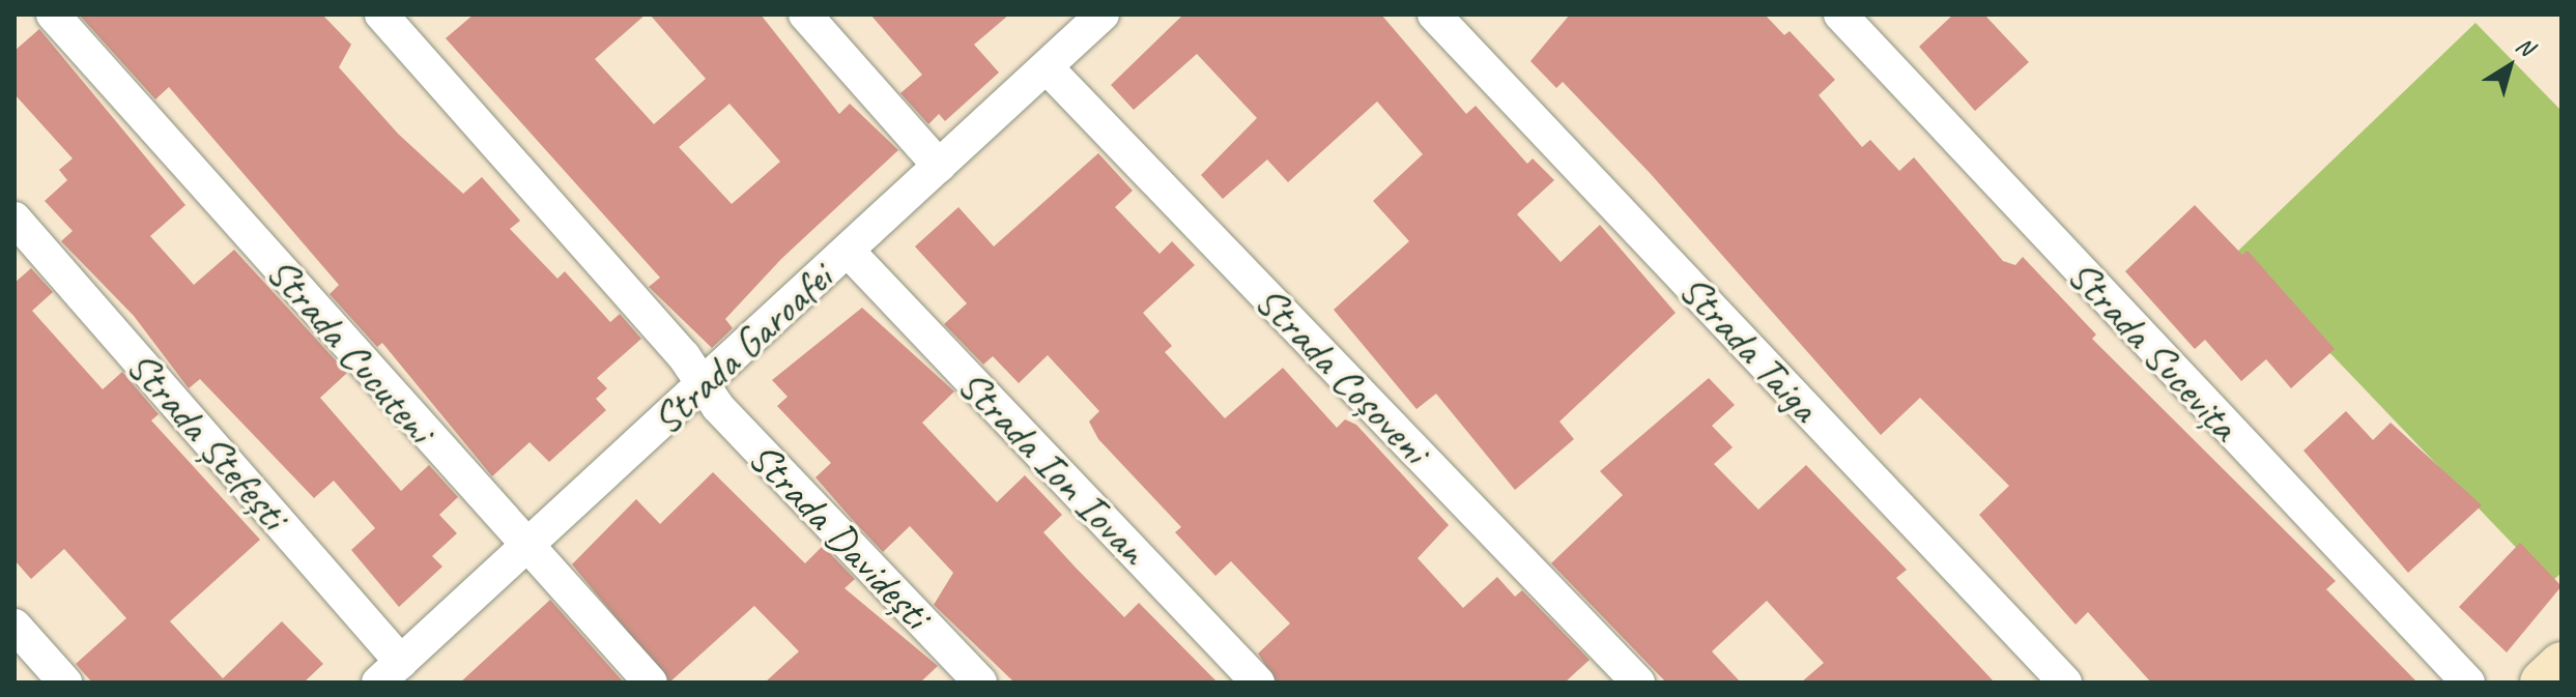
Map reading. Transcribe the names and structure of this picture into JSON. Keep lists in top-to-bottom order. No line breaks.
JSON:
{"streets":{"street":["Strada Taiga","Strada Garoafei","Strada Cucuteni","Strada Sucevița","Strada Coșoveni","Strada Ștefești","Strada Ion Iovan","Strada Davidești"]},"crossings":[["Strada Garoafei","Strada Cucuteni"],["Strada Garoafei","Strada Coșoveni"],["Strada Garoafei","Strada Ștefești"],["Strada Garoafei","Strada Ion Iovan"],["Strada Garoafei","Strada Davidești"]],"north":"top right"}
